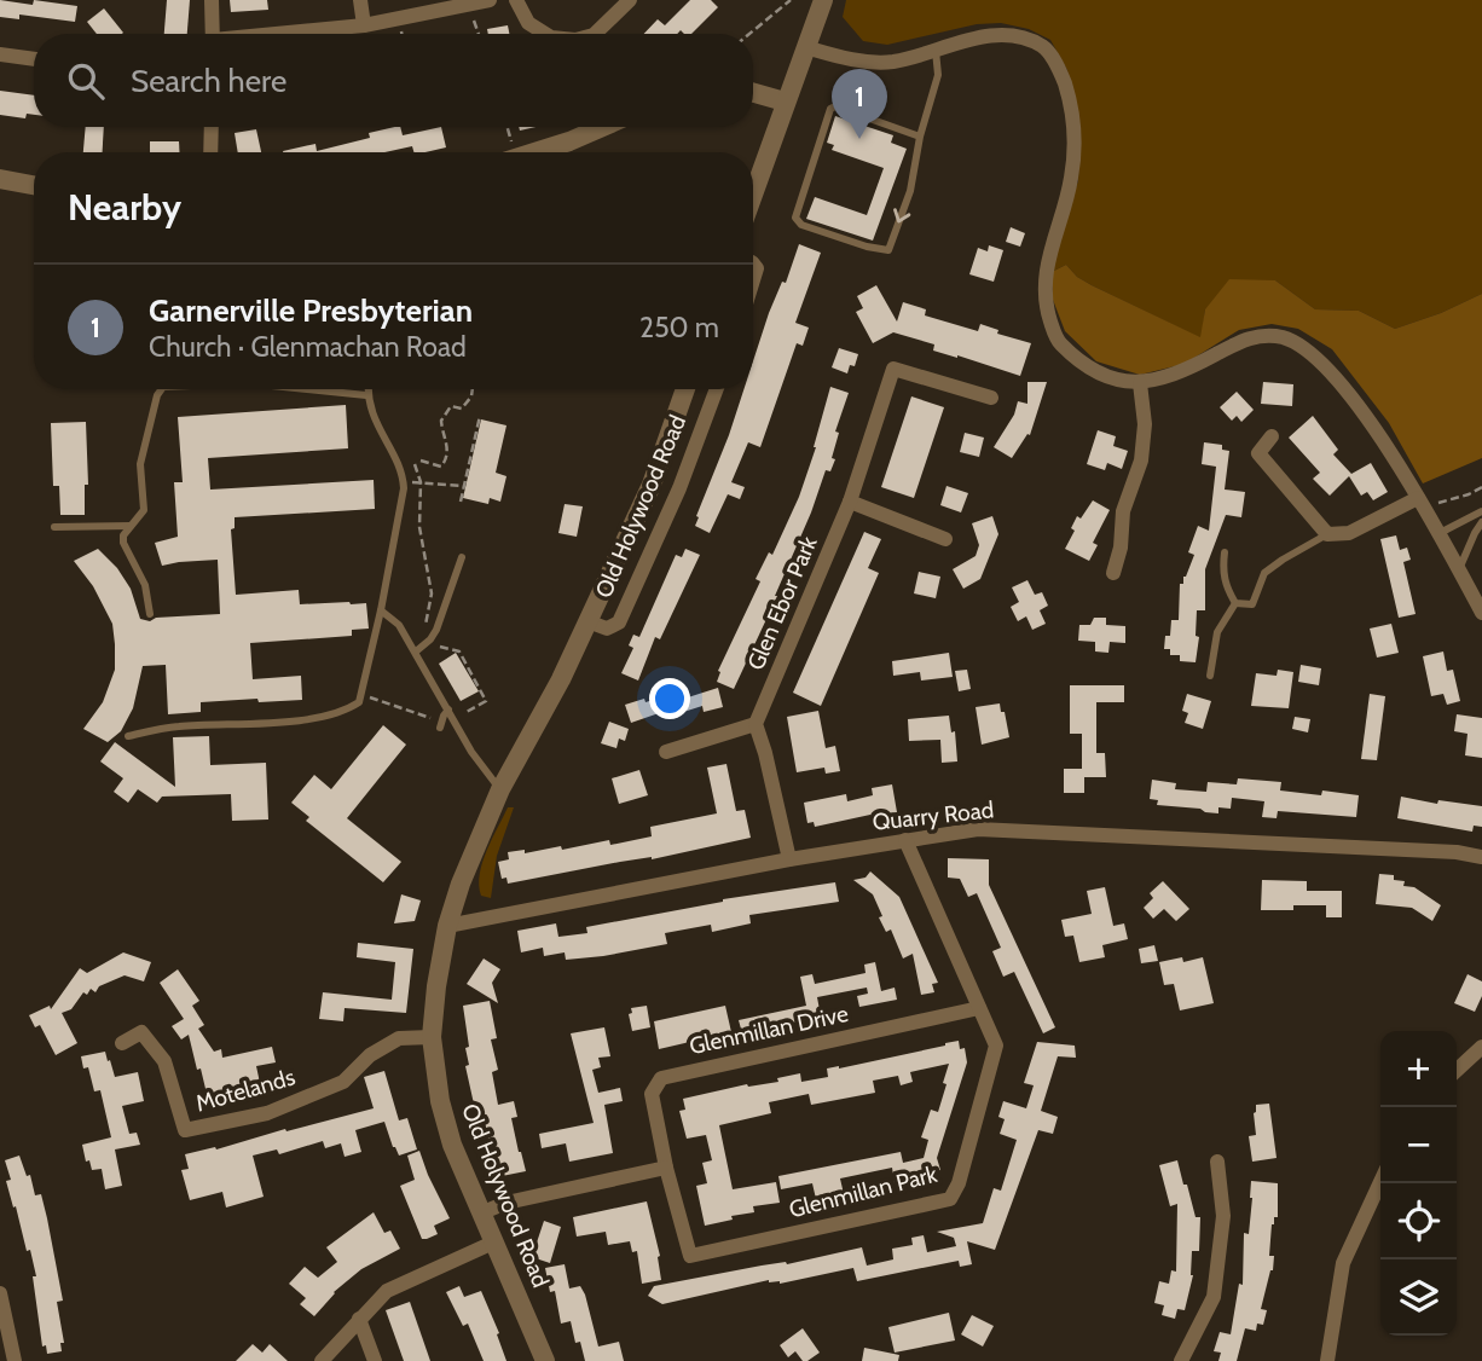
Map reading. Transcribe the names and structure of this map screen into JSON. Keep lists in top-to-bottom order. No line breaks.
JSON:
{"streets":{"street":["Old Holywood Road","Glen Ebor Park","Quarry Road","Glenmillan Drive","Motelands","Glenmillan Park"]},"crossings":[["Old Holywood Road","Quarry Road"],["Old Holywood Road","Motelands"],["Quarry Road","Glenmillan Park"],["Glenmillan Drive","Glenmillan Park"]],"page":{"search":"Search here","pins":"1","heading":"Nearby","list":[{"mark":"1","name":"Garnerville Presbyterian","note":"Church · Glenmachan Road","value":"250 m"}],"map_buttons":["+","−"]}}
